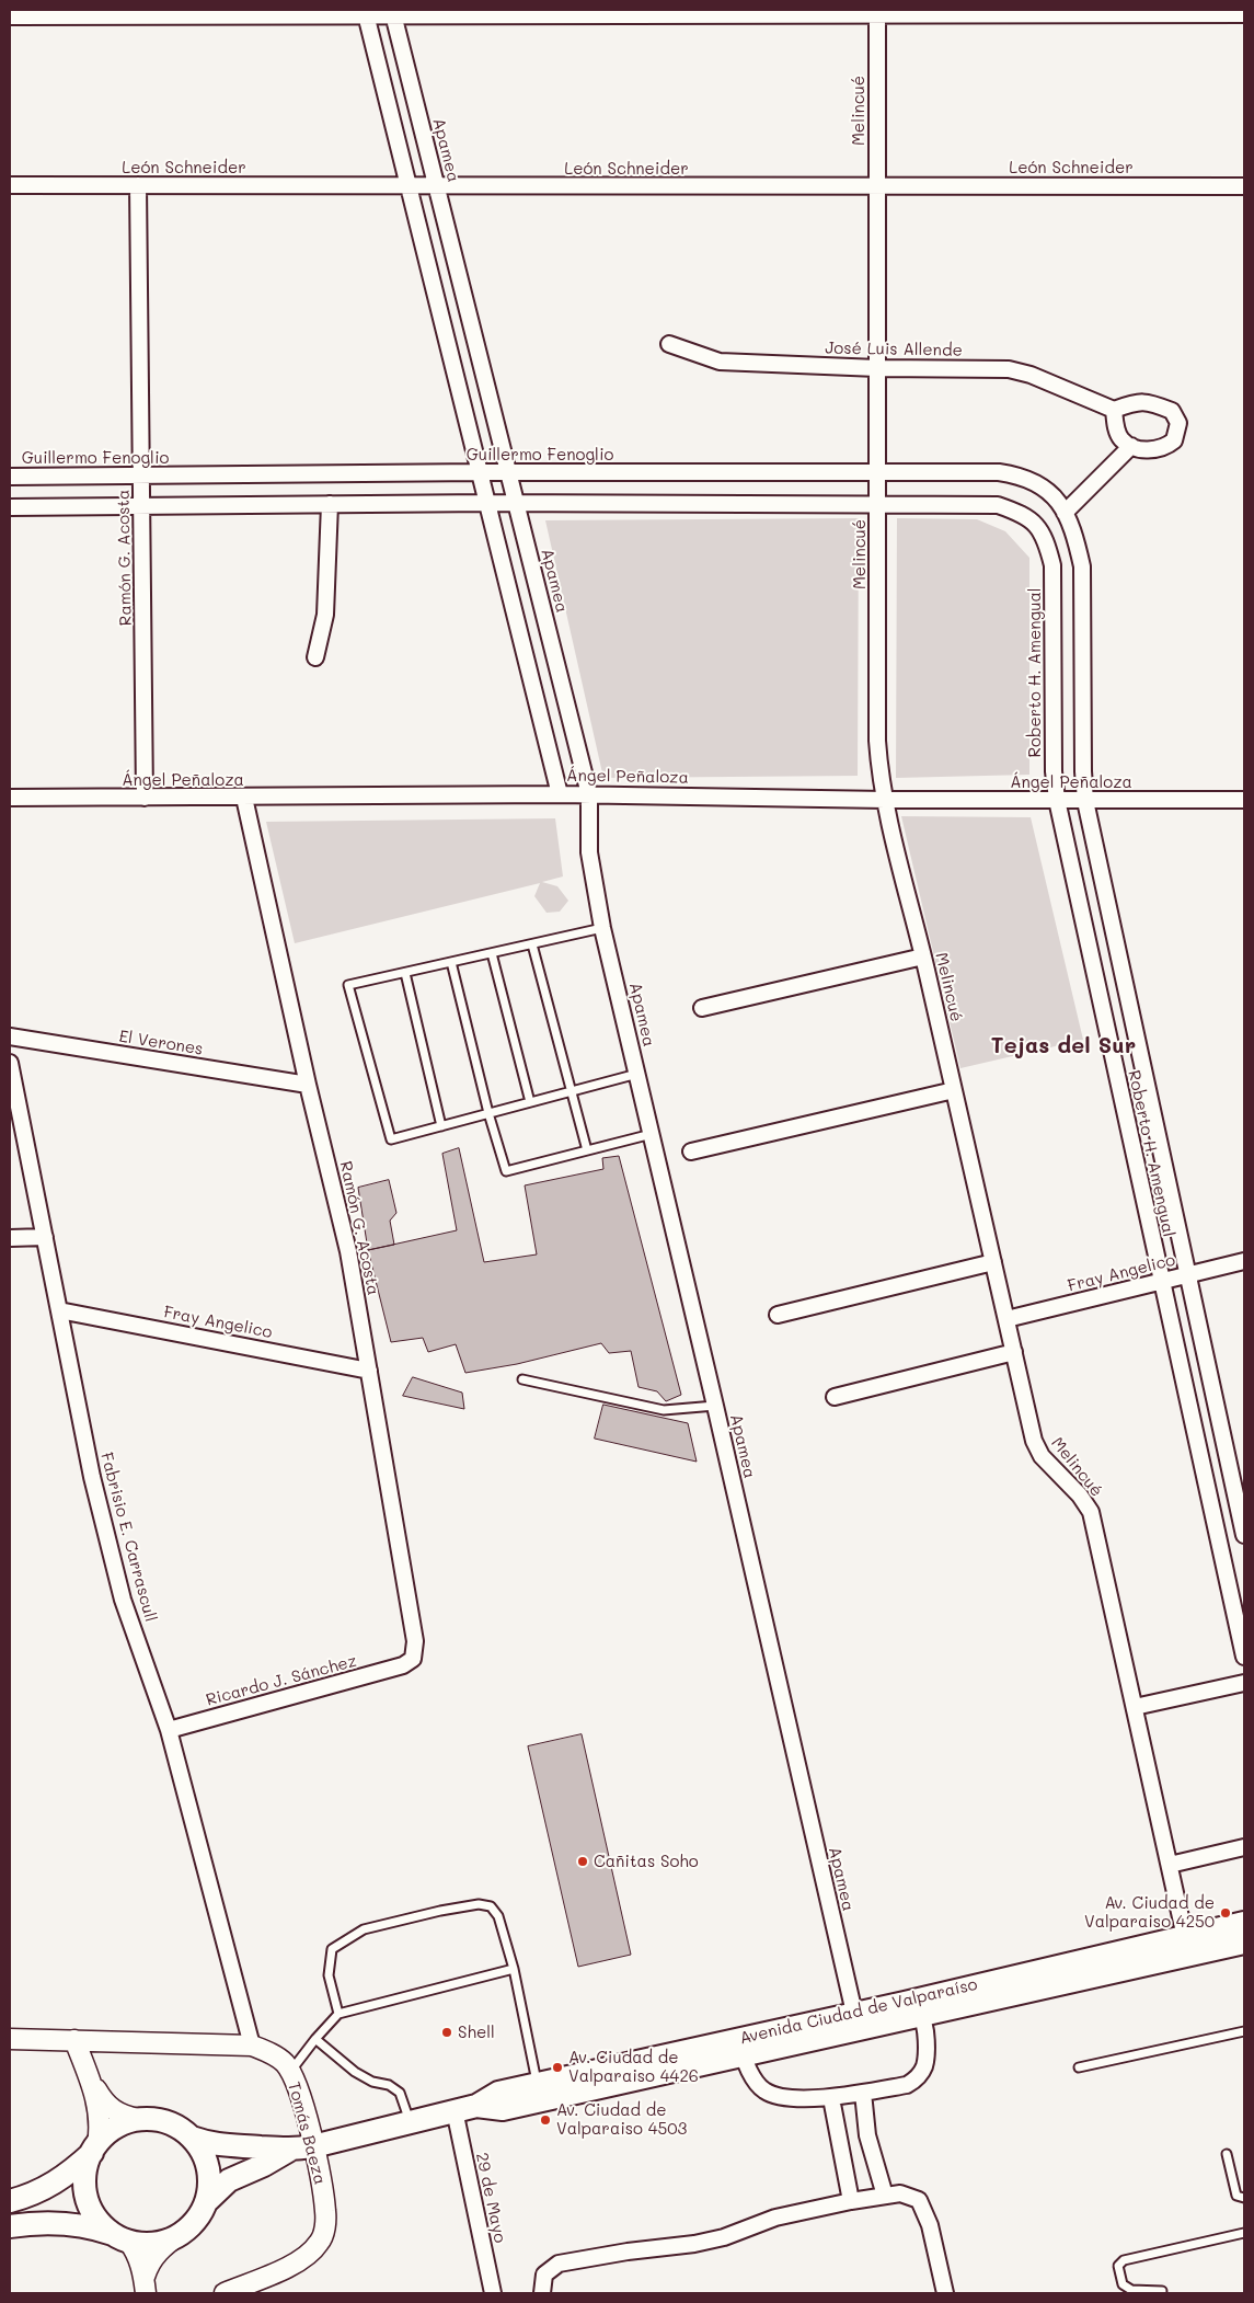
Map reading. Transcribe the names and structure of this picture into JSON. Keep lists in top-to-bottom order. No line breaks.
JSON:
{"streets":{"main road":["Avenida Ciudad de Valparaíso"],"street":["Melincué","Apamea","León Schneider","José Luis Allende","Guillermo Fenoglio","Ramón G. Acosta","Roberto H. Amengual","Ángel Peñaloza","El Verones","Fray Angelico","Fabrisio E. Carrascull","Ricardo J. Sánchez","Tomás Baeza","29 de Mayo"]},"crossings":[["Melincué","León Schneider"],["Melincué","José Luis Allende"],["Melincué","Guillermo Fenoglio"],["Melincué","Roberto H. Amengual"],["Melincué","Ángel Peñaloza"],["Melincué","Fray Angelico"],["Melincué","Avenida Ciudad de Valparaíso"],["Apamea","León Schneider"],["Apamea","Guillermo Fenoglio"],["Apamea","Ángel Peñaloza"],["Apamea","Avenida Ciudad de Valparaíso"],["León Schneider","Ramón G. Acosta"],["Guillermo Fenoglio","Ramón G. Acosta"],["Guillermo Fenoglio","Roberto H. Amengual"],["Ramón G. Acosta","Ángel Peñaloza"],["Ramón G. Acosta","El Verones"],["Ramón G. Acosta","Fray Angelico"],["Ramón G. Acosta","Ricardo J. Sánchez"],["Roberto H. Amengual","Ángel Peñaloza"],["Roberto H. Amengual","Fray Angelico"],["Fray Angelico","Fabrisio E. Carrascull"],["Fabrisio E. Carrascull","Ricardo J. Sánchez"],["Fabrisio E. Carrascull","Tomás Baeza"],["Avenida Ciudad de Valparaíso","Tomás Baeza"],["Avenida Ciudad de Valparaíso","29 de Mayo"]],"districts":["Tejas del Sur"],"places":["Cañitas Soho","Av. Ciudad de Valparaiso 4250","Shell","Av. Ciudad de Valparaiso 4426","Av. Ciudad de Valparaiso 4503"]}
